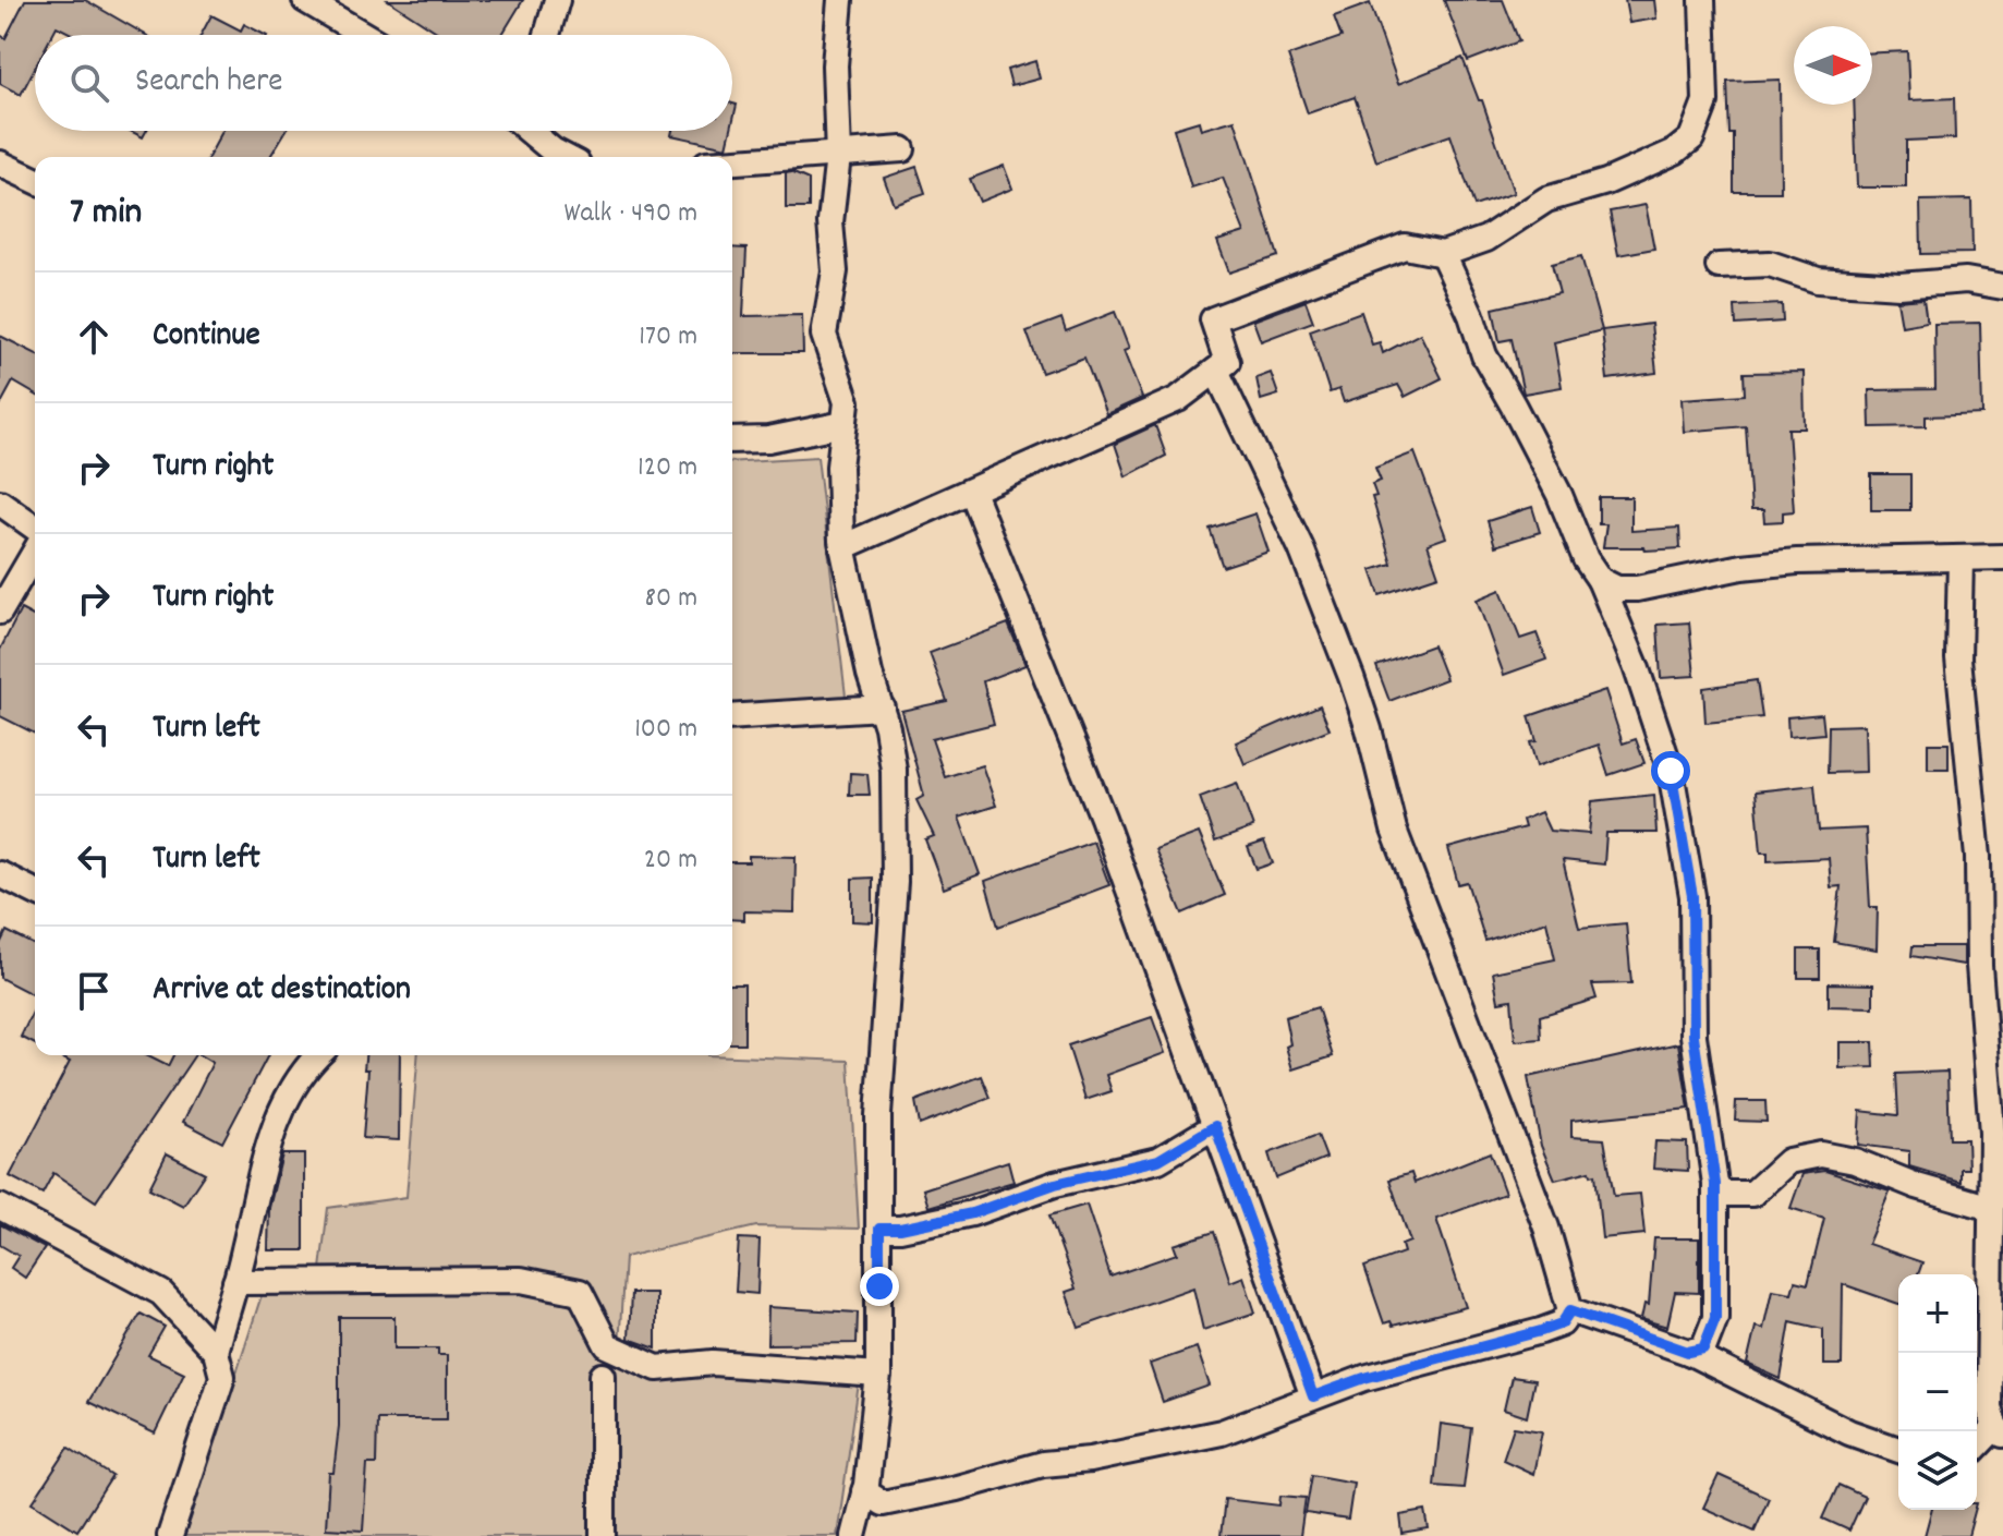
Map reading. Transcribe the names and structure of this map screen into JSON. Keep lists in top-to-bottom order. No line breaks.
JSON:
{"north":"right","page":{"search":"Search here","heading":["7 min","Walk · 490 m"],"list":[["Continue","170 m"],["Turn right","120 m"],["Turn right","80 m"],["Turn left","100 m"],["Turn left","20 m"],"Arrive at destination"],"map_buttons":["+","−"]}}
